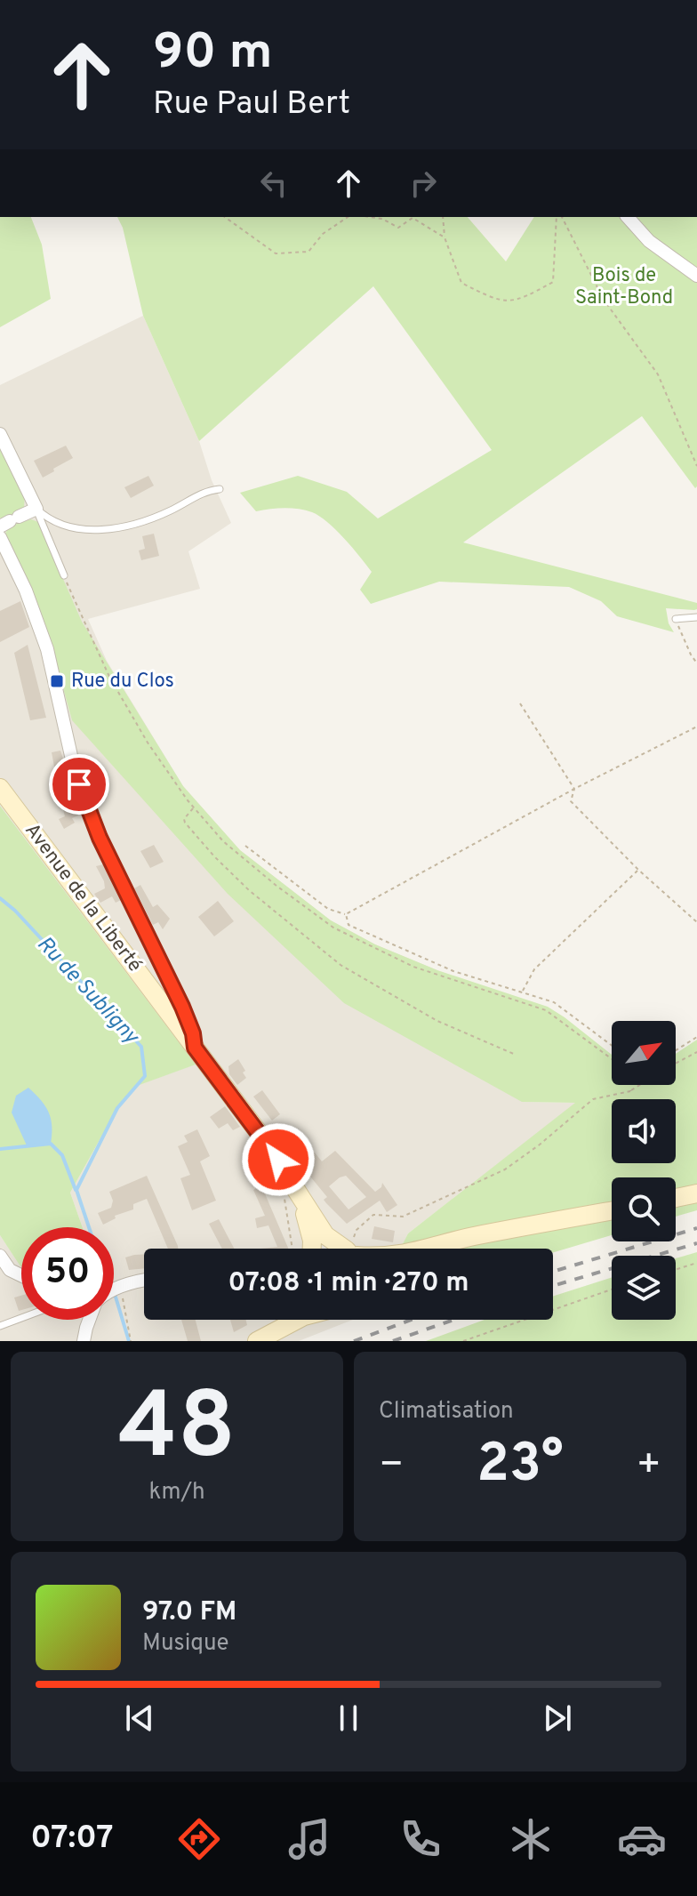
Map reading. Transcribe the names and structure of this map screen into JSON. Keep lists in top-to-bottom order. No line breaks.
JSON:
{"streets":{"main road":["Avenue de la Liberté"]},"water":["Ru de Subligny"],"parks":["Bois de Saint-Bond"],"places":{"transit":["Rue du Clos"]},"north":"top right","page":{"turn":["90 m","Rue Paul Bert"],"limit":"50","trip":"07:08 · 1 min · 270 m","tile":[["48","km/h"],"Climatisation"],"heat":["−","23°","+"],"song":["97.0 FM","Musique"],"tabs":"07:07"}}
